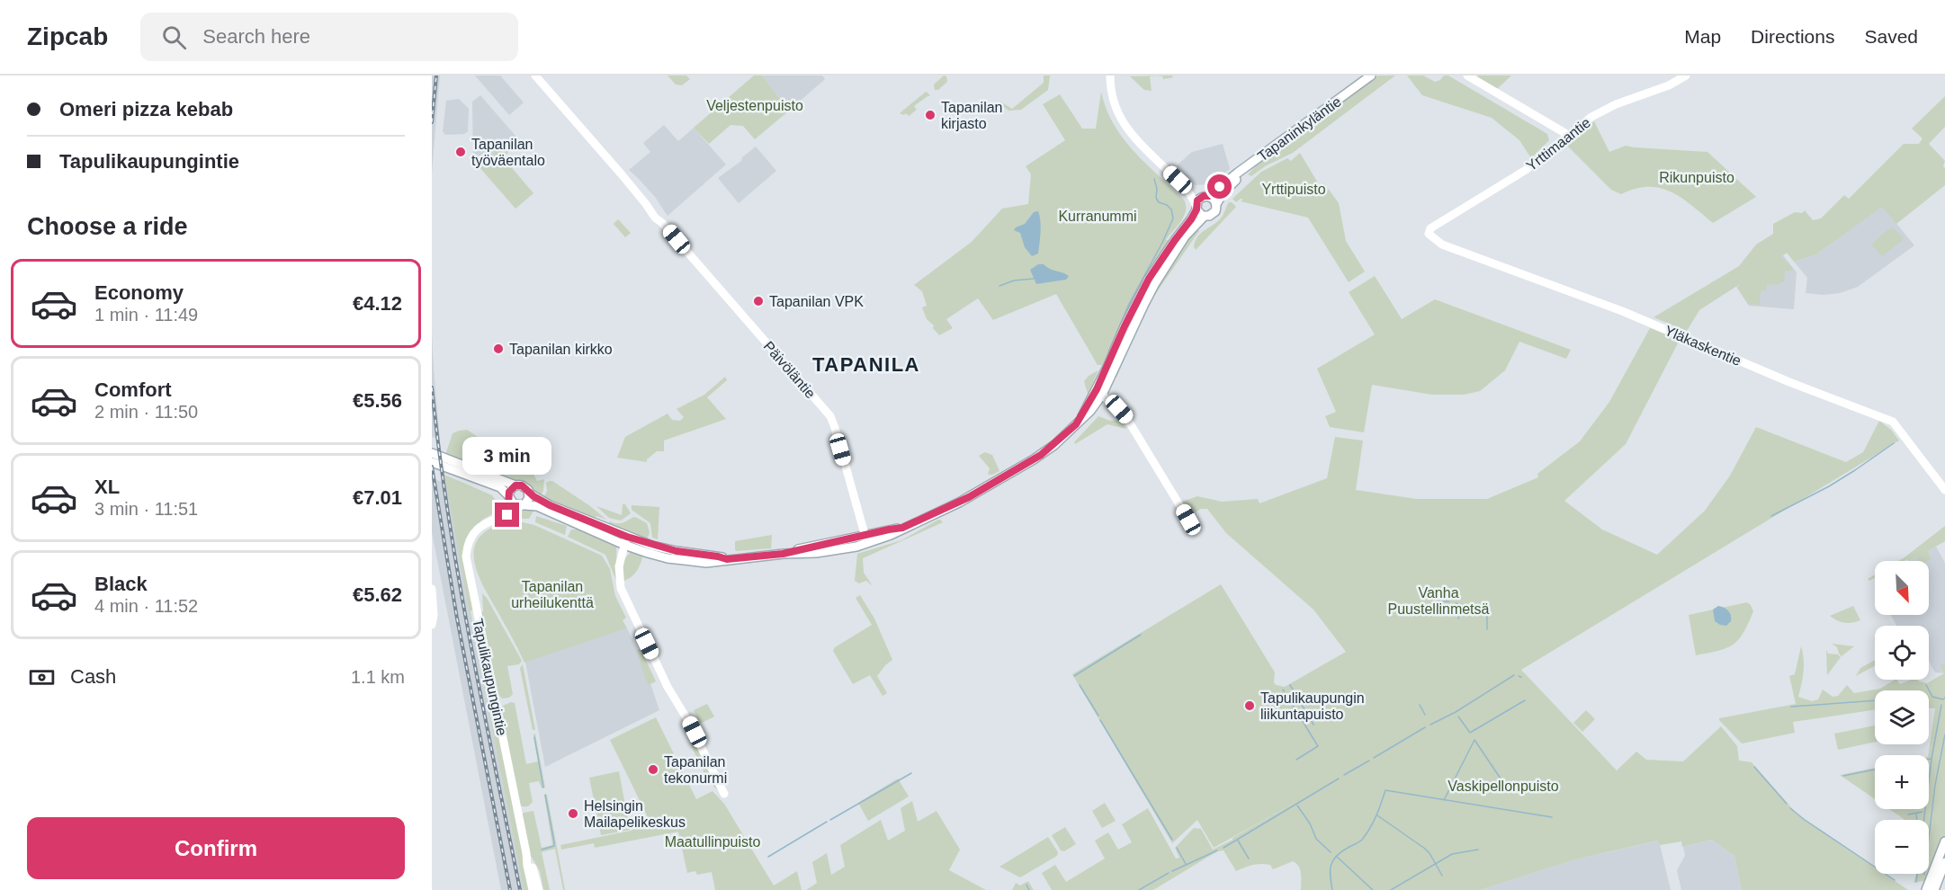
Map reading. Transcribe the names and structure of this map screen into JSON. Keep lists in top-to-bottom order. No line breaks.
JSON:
{"streets":{"main road":["Tapaninkyläntie","Yrttimaantie","Yläkaskentie","Päivöläntie","Tapulikaupungintie"]},"crossings":[["Yrttimaantie","Yläkaskentie"]],"districts":["TAPANILA"],"parks":["Veljestenpuisto","Rikunpuisto","Yrttipuisto","Kurranummi","Tapanilan urheilukenttä","Vanha Puustellinmetsä","Vaskipellonpuisto","Maatullinpuisto"],"places":["Tapanilan kirjasto","Tapanilan työväentalo","Tapanilan VPK","Tapanilan kirkko","Tapulikaupungin liikuntapuisto","Tapanilan tekonurmi","Helsingin Mailapelikeskus"],"north":"bottom right","page":{"header":"Zipcab","search":"Search here","nav":["Map","Directions","Saved"],"banner":["Omeri pizza kebab","Tapulikaupungintie"],"heading":"Choose a ride","list":[{"name":"Economy","note":"1 min · 11:49","value":"€4.12"},{"name":"Comfort","note":"2 min · 11:50","value":"€5.56"},{"name":"XL","note":"3 min · 11:51","value":"€7.01"},{"name":"Black","note":"4 min · 11:52","value":"€5.62"}],"bubble":"3 min","map_buttons":["+","−"],"pay":["Cash","1.1 km"],"buttons":"Confirm"}}
